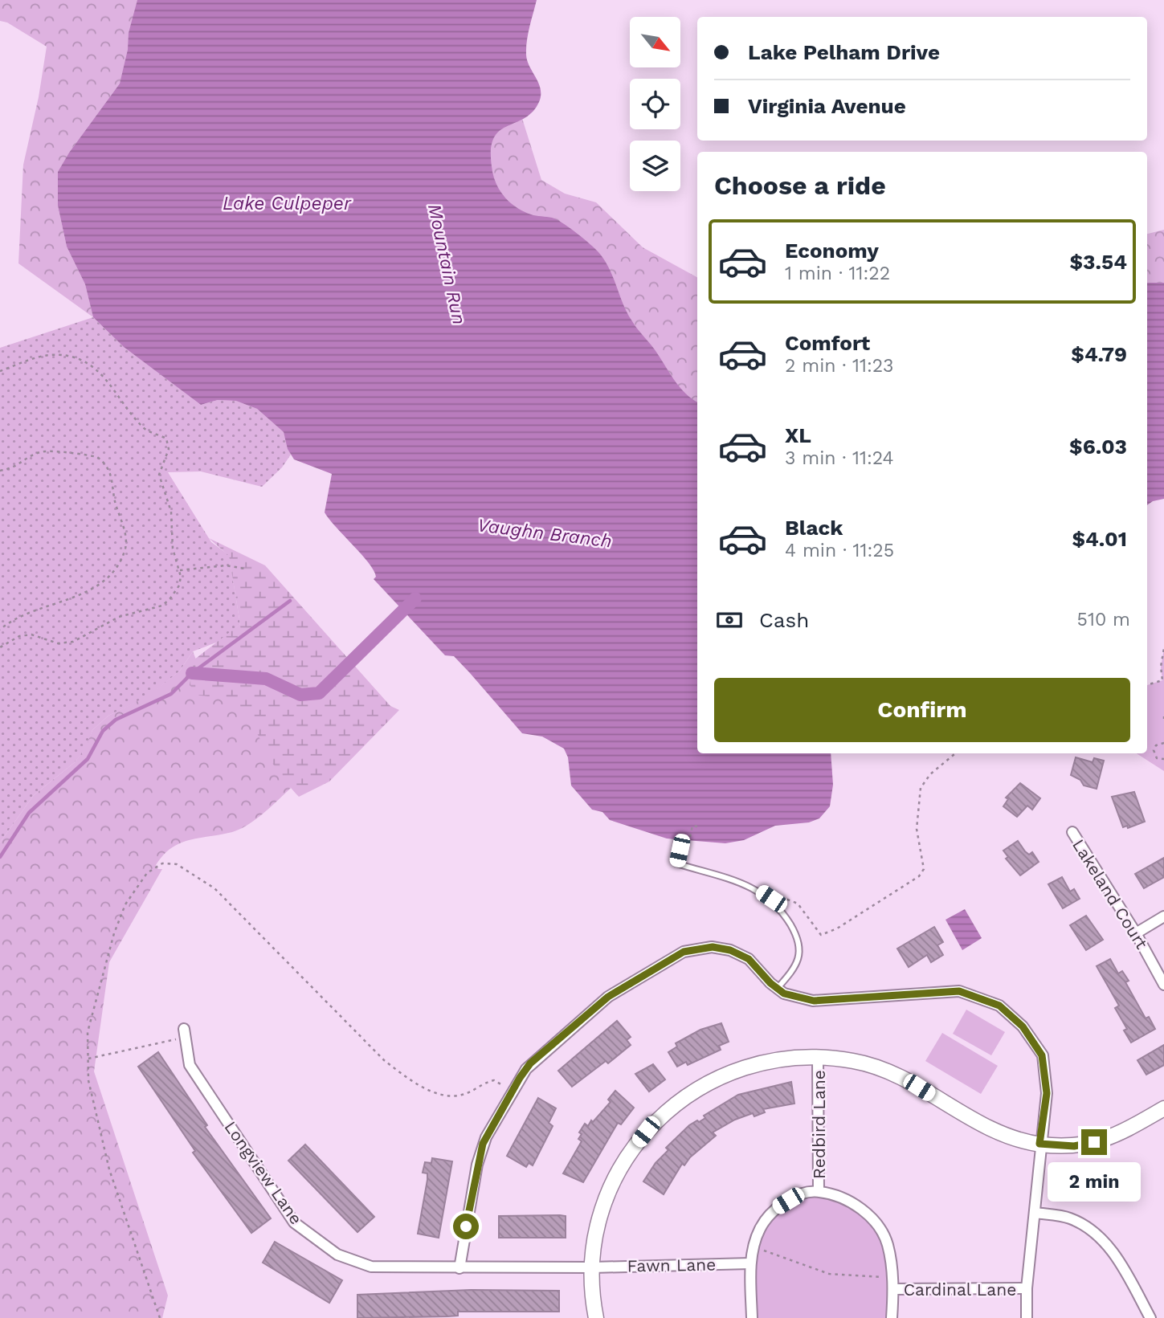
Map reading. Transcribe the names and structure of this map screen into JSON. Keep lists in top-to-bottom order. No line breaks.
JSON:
{"streets":{"street":["Lakeland Court","Redbird Lane","Longview Lane","Fawn Lane","Cardinal Lane"]},"crossings":[["Longview Lane","Fawn Lane"]],"water":["Lake Culpeper","Mountain Run","Vaughn Branch"],"north":"bottom right","page":{"banner":["Lake Pelham Drive","Virginia Avenue"],"heading":"Choose a ride","list":[{"name":"Economy","note":"1 min · 11:22","value":"$3.54"},{"name":"Comfort","note":"2 min · 11:23","value":"$4.79"},{"name":"XL","note":"3 min · 11:24","value":"$6.03"},{"name":"Black","note":"4 min · 11:25","value":"$4.01"}],"pay":["Cash","510 m"],"buttons":"Confirm","bubble":"2 min"}}
